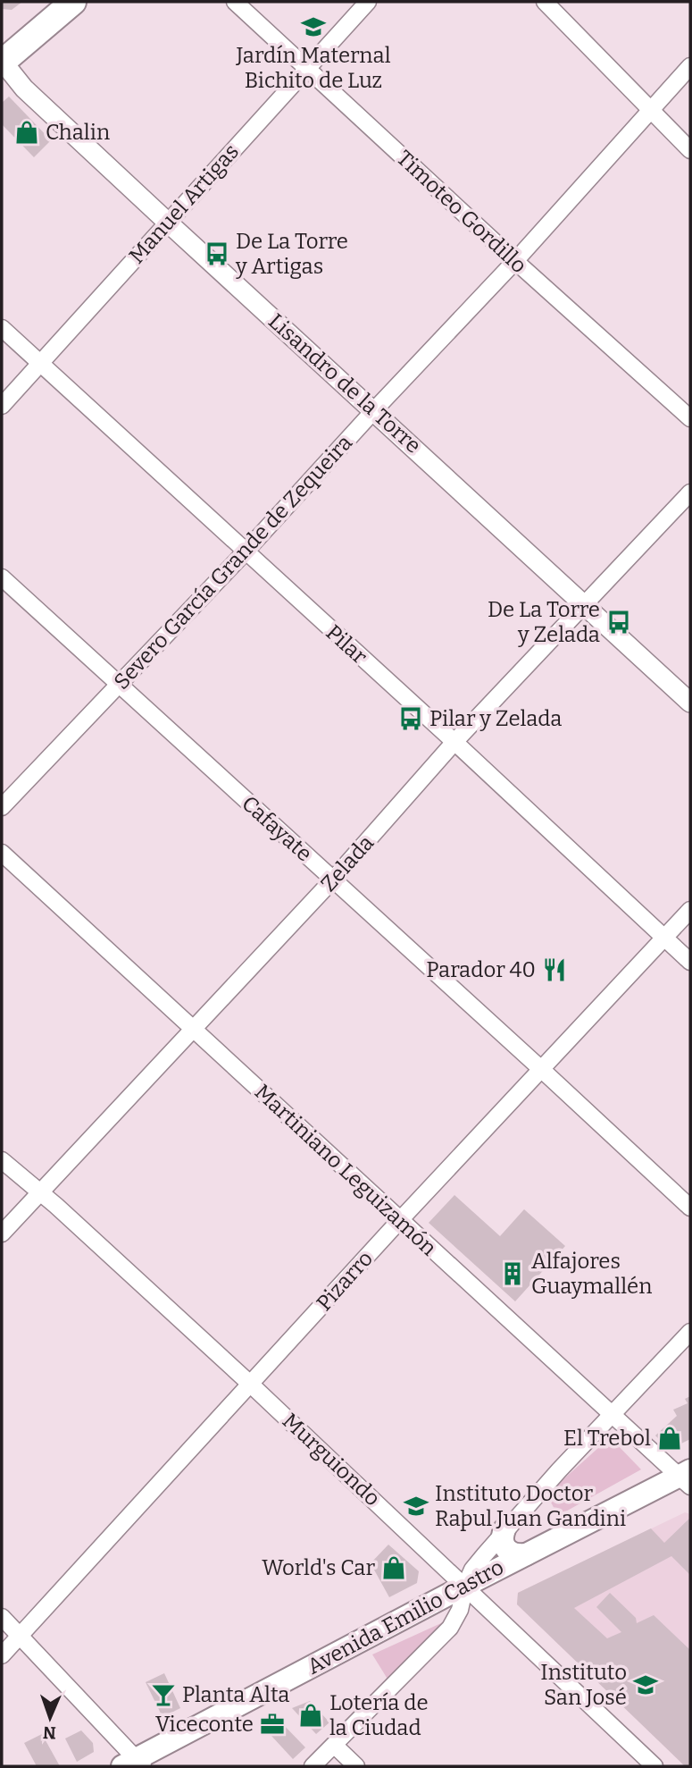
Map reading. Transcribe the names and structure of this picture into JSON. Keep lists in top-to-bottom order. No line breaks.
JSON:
{"streets":{"main road":["Avenida Emilio Castro"],"street":["Manuel Artigas","Timoteo Gordillo","Lisandro de la Torre","Severo García Grande de Zequeira","Pilar","Cafayate","Zelada","Martiniano Leguizamón","Pizarro","Murguiondo"]},"crossings":[["Manuel Artigas","Timoteo Gordillo"],["Manuel Artigas","Lisandro de la Torre"],["Manuel Artigas","Pilar"],["Timoteo Gordillo","Severo García Grande de Zequeira"],["Lisandro de la Torre","Severo García Grande de Zequeira"],["Lisandro de la Torre","Zelada"],["Severo García Grande de Zequeira","Pilar"],["Severo García Grande de Zequeira","Cafayate"],["Pilar","Zelada"],["Pilar","Pizarro"],["Cafayate","Zelada"],["Cafayate","Pizarro"],["Zelada","Martiniano Leguizamón"],["Zelada","Murguiondo"],["Martiniano Leguizamón","Pizarro"],["Martiniano Leguizamón","Avenida Emilio Castro"],["Pizarro","Murguiondo"],["Murguiondo","Avenida Emilio Castro"]],"places":{"school or university":["Jardín Maternal Bichito de Luz","Instituto Doctor Raþul Juan Gandini","Instituto San José"],"shop":["Chalin","El Trebol","World's Car","Lotería de la Ciudad"],"bus stop":["De La Torre y Artigas","De La Torre y Zelada","Pilar y Zelada"],"restaurant":["Parador 40"],"building":["Alfajores Guaymallén"],"bar":["Planta Alta"],"office":["Viceconte"]},"north":"bottom"}
